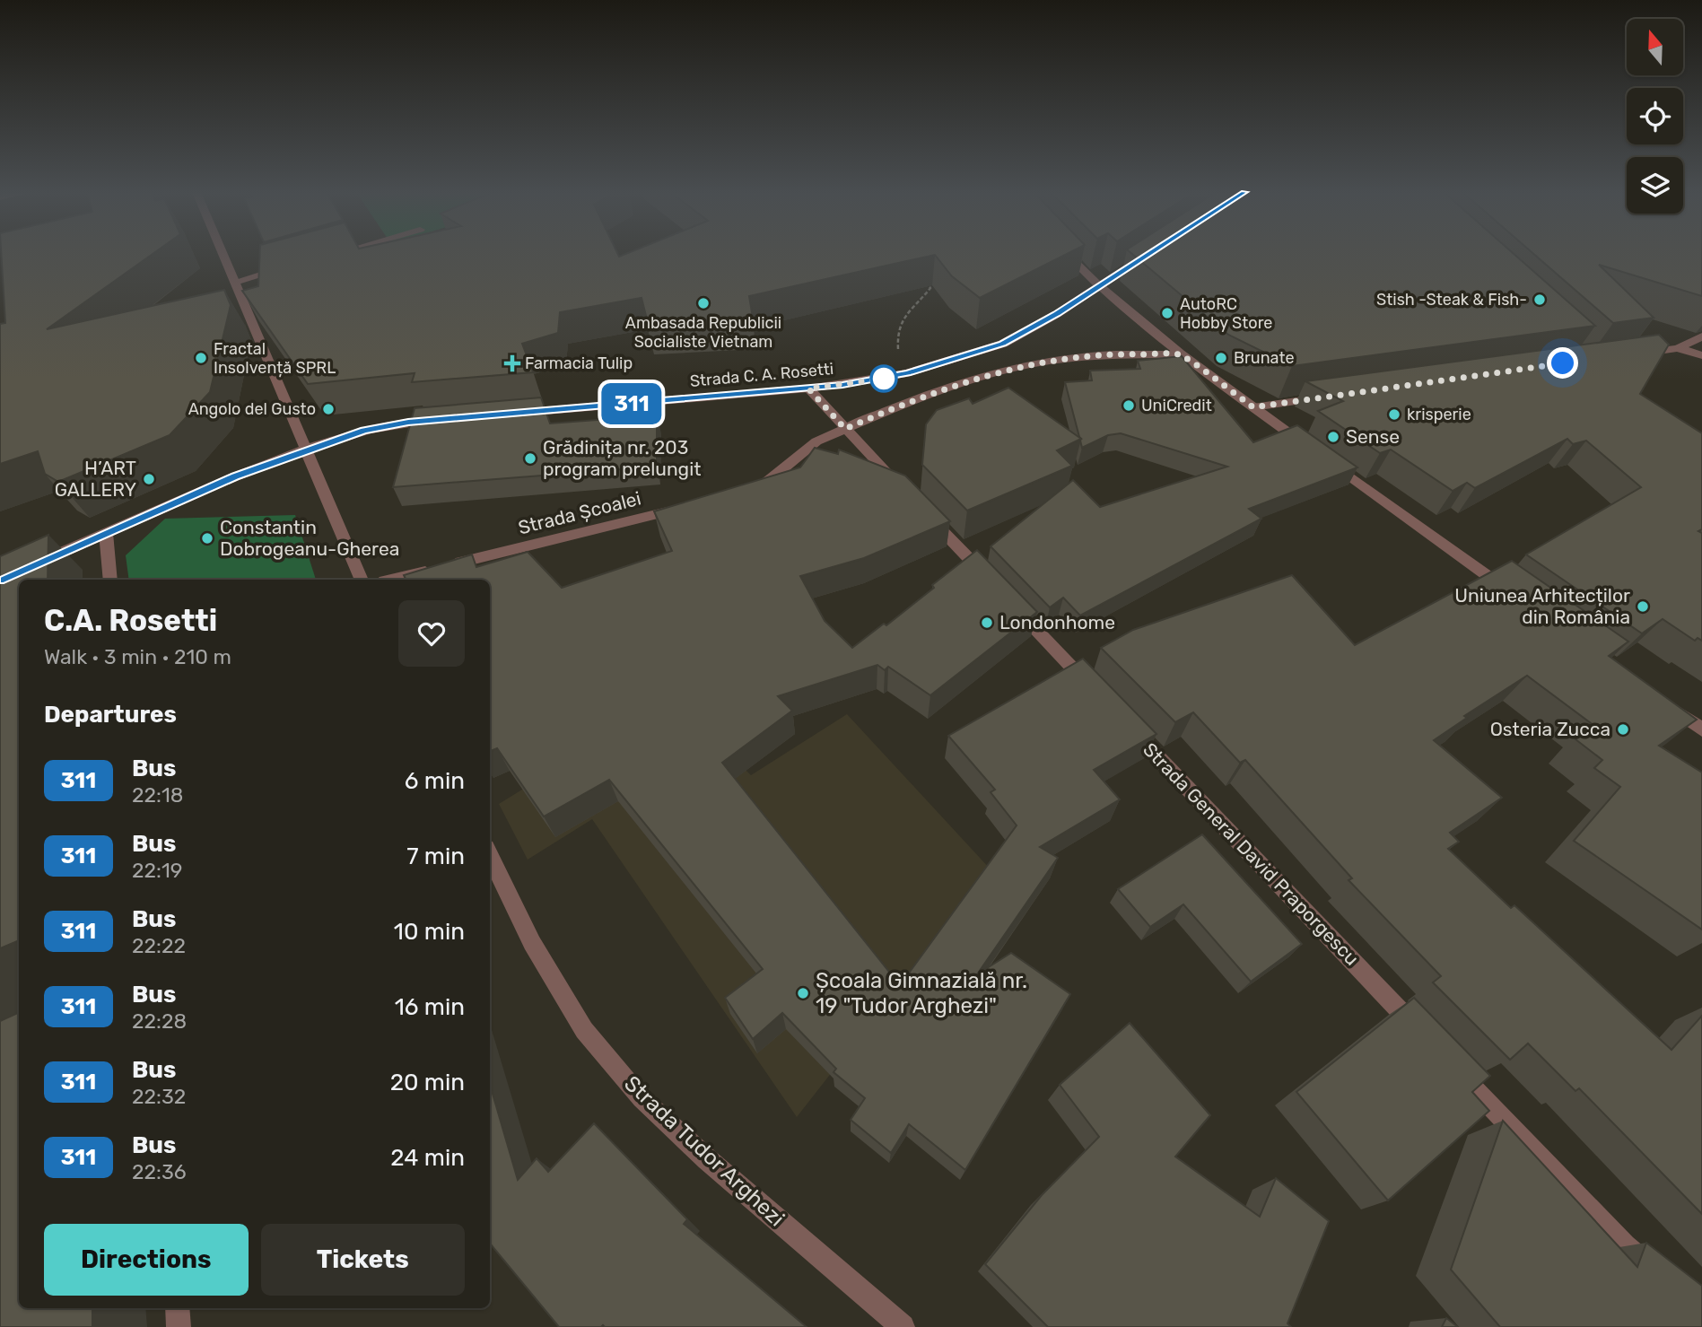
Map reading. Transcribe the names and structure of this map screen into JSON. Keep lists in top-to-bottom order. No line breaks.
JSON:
{"streets":{"street":["Strada C. A. Rosetti","Strada Școalei","Strada General David Praporgescu","Strada Tudor Arghezi"]},"places":{"other":["Stish -Steak & Fish-","Ambasada Republicii Socialiste Vietnam","AutoRC Hobby Store","Fractal Insolvență SPRL","Brunate","UniCredit","Angolo del Gusto","krisperie","Sense","Grădinița nr. 203 program prelungit","H’ART GALLERY","Constantin Dobrogeanu-Gherea","Uniunea Arhitecților din România","Londonhome","Osteria Zucca","Școala Gimnazială nr. 19 \"Tudor Arghezi\""],"health":["Farmacia Tulip"]},"lines":["bus line 311"],"north":"top","page":{"on_map":"311","heading":[["C.A. Rosetti","Walk · 3 min · 210 m"],"Departures"],"list":[{"mark":"311","name":"Bus","note":"22:18","value":"6 min"},{"mark":"311","name":"Bus","note":"22:19","value":"7 min"},{"mark":"311","name":"Bus","note":"22:22","value":"10 min"},{"mark":"311","name":"Bus","note":"22:28","value":"16 min"},{"mark":"311","name":"Bus","note":"22:32","value":"20 min"},{"mark":"311","name":"Bus","note":"22:36","value":"24 min"}],"buttons":["Directions","Tickets"]}}
